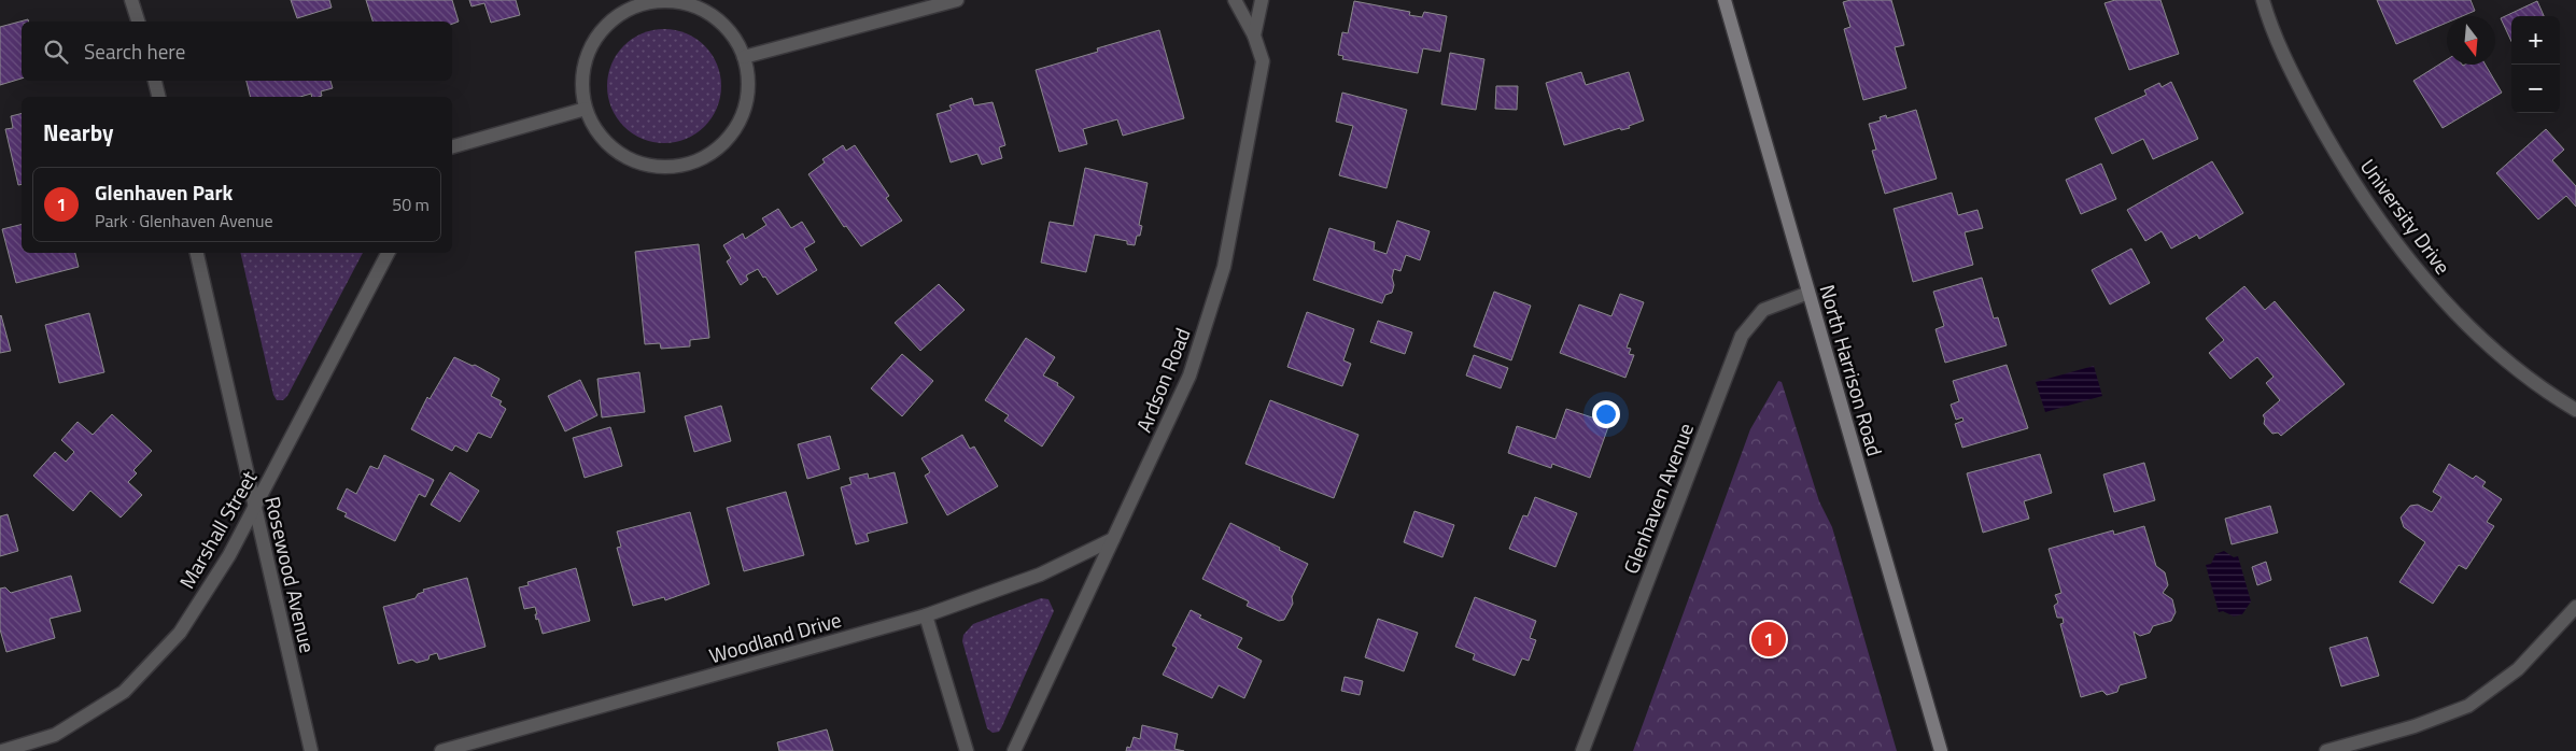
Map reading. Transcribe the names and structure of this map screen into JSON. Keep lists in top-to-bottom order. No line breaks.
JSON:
{"streets":{"street":["University Drive","North Harrison Road","Ardson Road","Glenhaven Avenue","Marshall Street","Rosewood Avenue","Woodland Drive"]},"crossings":[["North Harrison Road","Glenhaven Avenue"],["Ardson Road","Woodland Drive"],["Marshall Street","Rosewood Avenue"]],"north":"bottom","page":{"map_buttons":["+","−"],"search":"Search here","heading":"Nearby","list":[{"mark":"1","name":"Glenhaven Park","note":"Park · Glenhaven Avenue","value":"50 m"}],"pins":"1"}}
